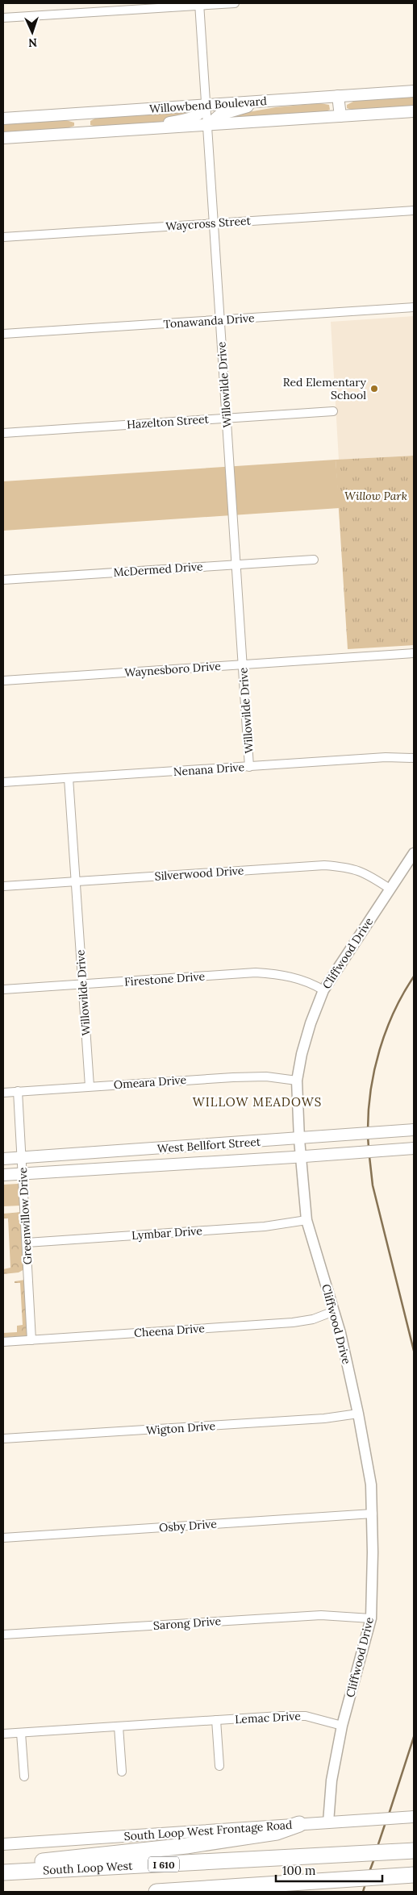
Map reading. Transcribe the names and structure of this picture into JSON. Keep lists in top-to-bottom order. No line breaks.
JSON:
{"streets":{"highway":["I 610","South Loop West"],"main road":["Willowbend Boulevard","West Bellfort Street","South Loop West Frontage Road"],"street":["Waycross Street","Tonawanda Drive","Willowilde Drive","Hazelton Street","McDermed Drive","Waynesboro Drive","Nenana Drive","Silverwood Drive","Cliffwood Drive","Firestone Drive","Omeara Drive","Greenwillow Drive","Lymbar Drive","Cheena Drive","Wigton Drive","Osby Drive","Sarong Drive","Lemac Drive"]},"crossings":[["Willowbend Boulevard","Willowilde Drive"],["Waycross Street","Willowilde Drive"],["Tonawanda Drive","Willowilde Drive"],["Willowilde Drive","Hazelton Street"],["Willowilde Drive","McDermed Drive"],["Willowilde Drive","Waynesboro Drive"],["Willowilde Drive","Nenana Drive"],["Willowilde Drive","Silverwood Drive"],["Willowilde Drive","Firestone Drive"],["Willowilde Drive","Omeara Drive"],["Silverwood Drive","Cliffwood Drive"],["Cliffwood Drive","Firestone Drive"],["Cliffwood Drive","Omeara Drive"],["Cliffwood Drive","West Bellfort Street"],["Cliffwood Drive","Lymbar Drive"],["Cliffwood Drive","Cheena Drive"],["Cliffwood Drive","Wigton Drive"],["Cliffwood Drive","Osby Drive"],["Cliffwood Drive","Sarong Drive"],["Cliffwood Drive","Lemac Drive"],["Cliffwood Drive","South Loop West Frontage Road"],["Omeara Drive","Greenwillow Drive"],["West Bellfort Street","Greenwillow Drive"],["Greenwillow Drive","Lymbar Drive"],["Greenwillow Drive","Cheena Drive"]],"districts":["WILLOW MEADOWS"],"parks":["Willow Park"],"places":["Red Elementary School"],"scale_bar":"100 m","north":"bottom"}
